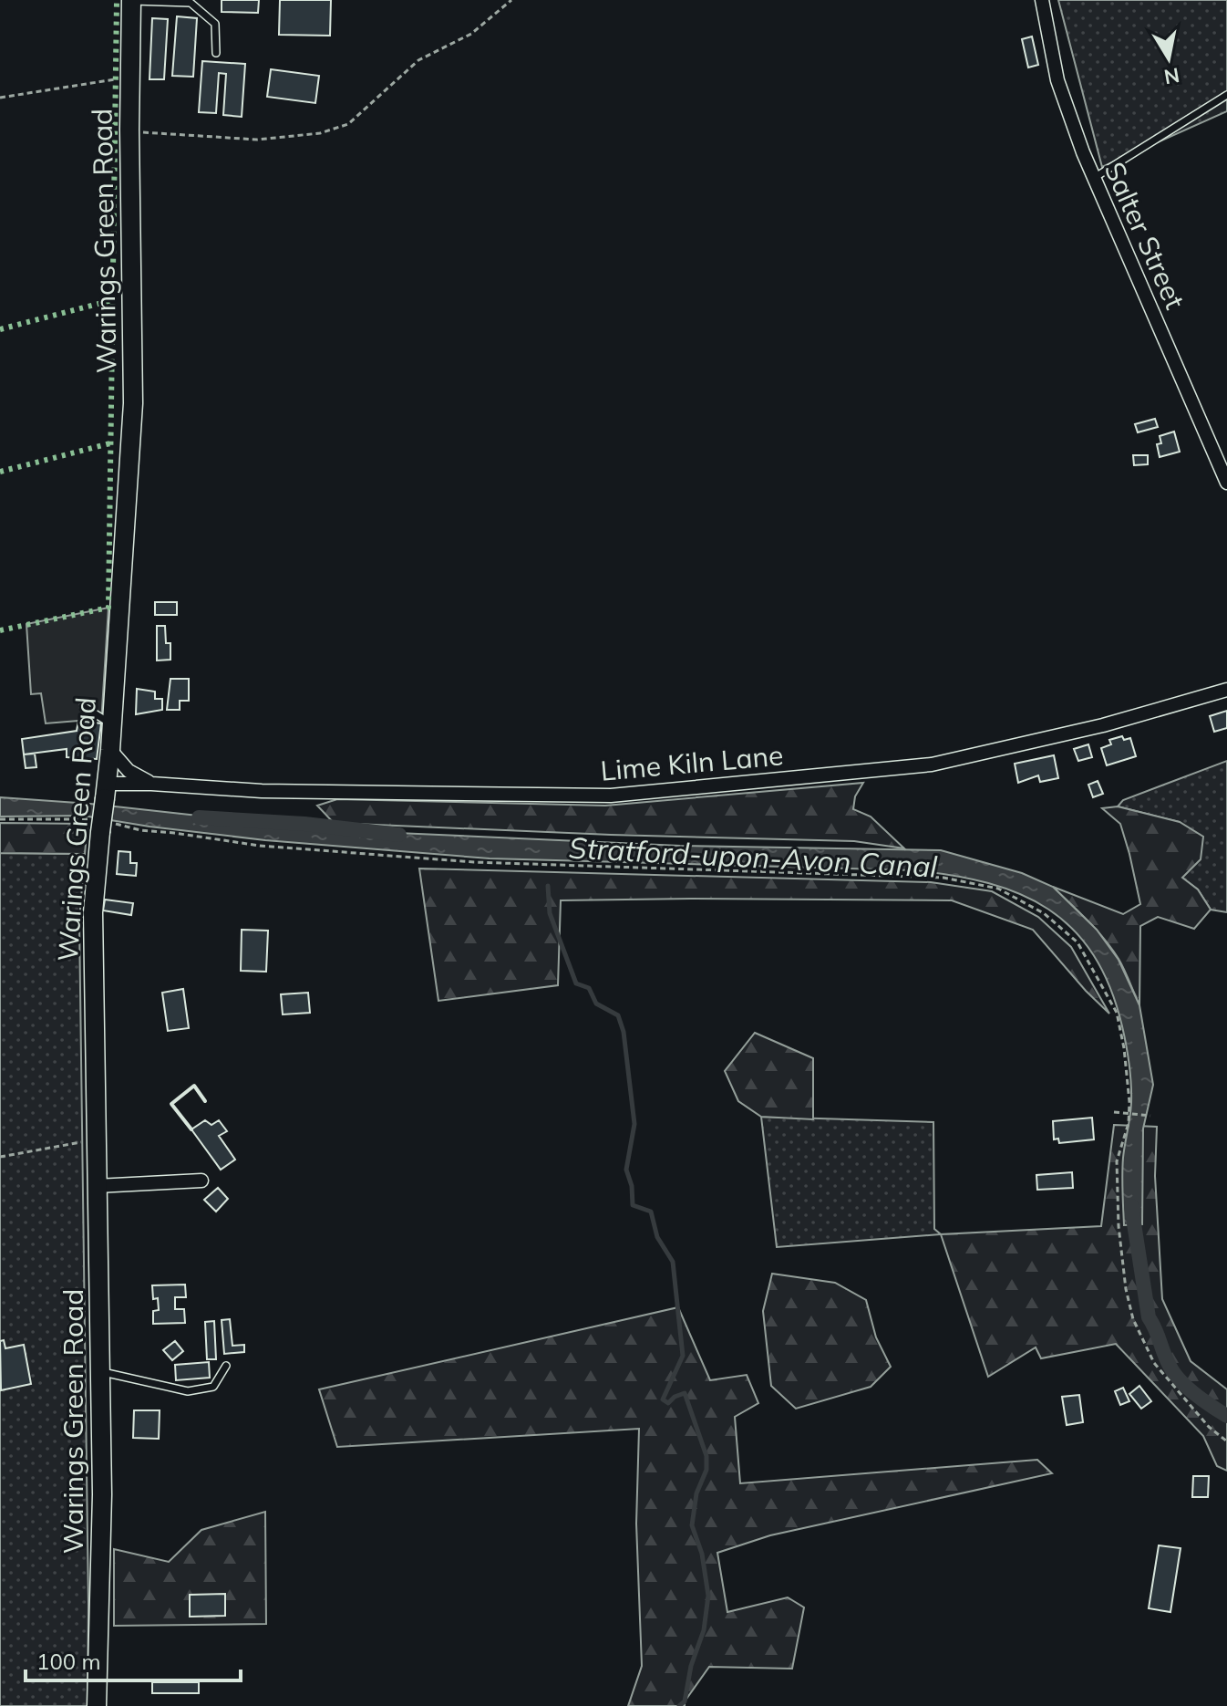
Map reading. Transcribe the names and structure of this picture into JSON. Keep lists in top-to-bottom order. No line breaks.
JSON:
{"streets":{"street":["Salter Street","Warings Green Road","Lime Kiln Lane"]},"crossings":[["Warings Green Road","Lime Kiln Lane"]],"water":["Stratford-upon-Avon Canal"],"scale_bar":"100 m","north":"bottom"}
